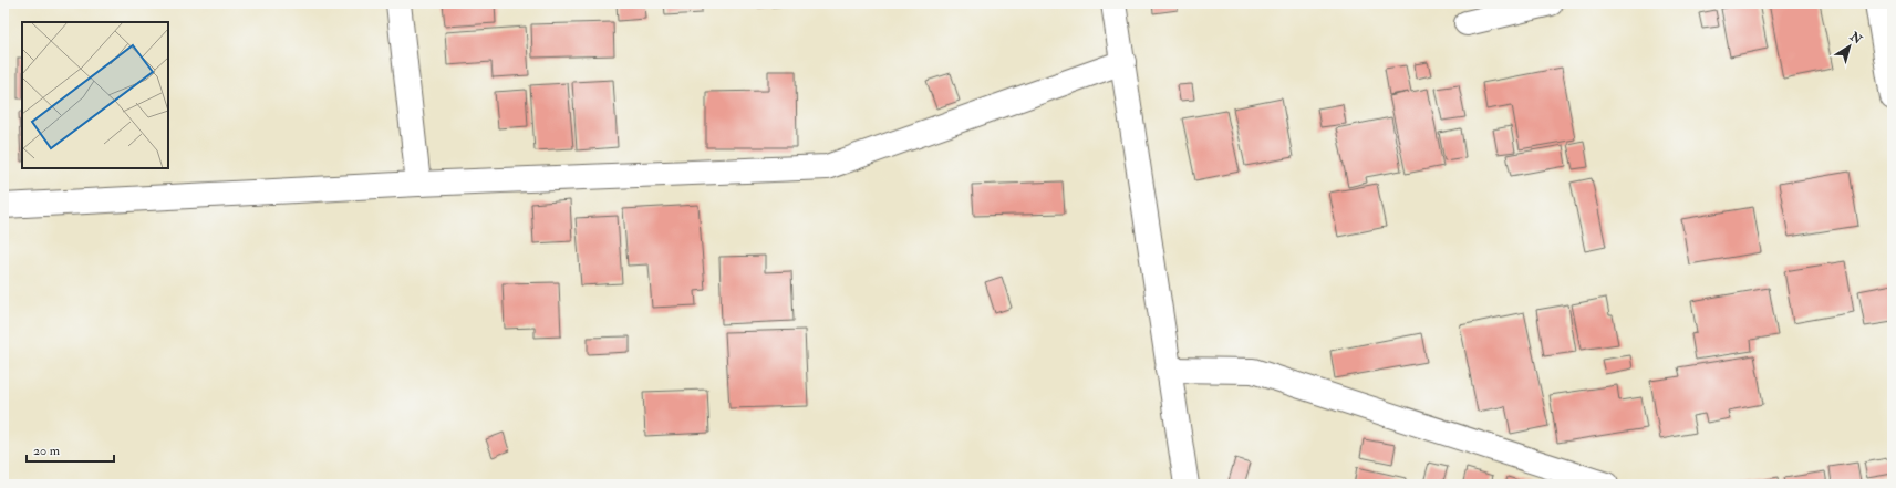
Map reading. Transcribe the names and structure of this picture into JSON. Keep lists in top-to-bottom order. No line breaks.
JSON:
{"scale_bar":"20 m","north":"top right"}
